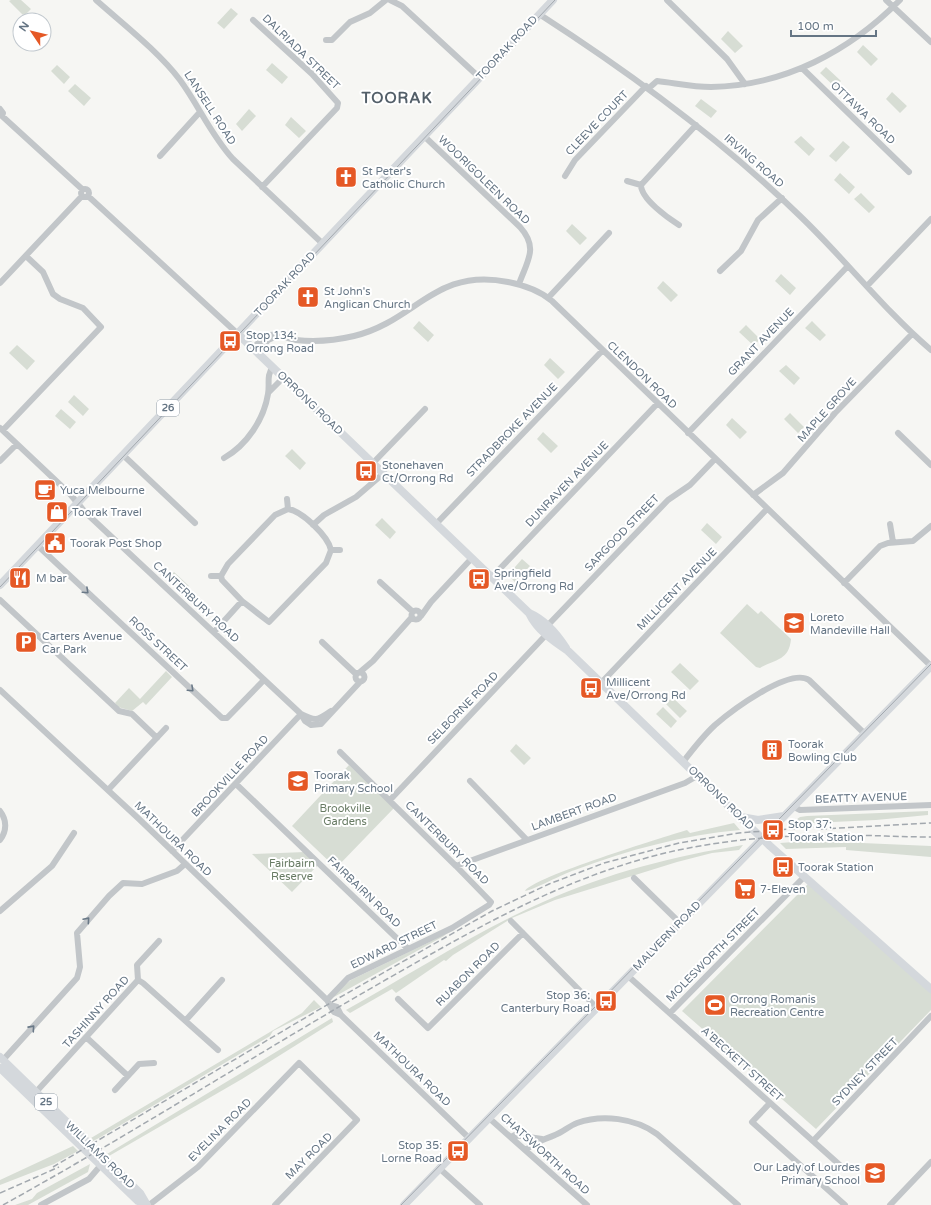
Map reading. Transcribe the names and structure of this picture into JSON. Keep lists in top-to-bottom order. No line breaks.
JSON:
{"streets":{"main road":["TOORAK ROAD","ORRONG ROAD","26","MALVERN ROAD","25","WILLIAMS ROAD"],"street":["DALRIADA STREET","LANSELL ROAD","OTTAWA ROAD","CLEEVE COURT","IRVING ROAD","WOORIGOLEEN ROAD","GRANT AVENUE","CLENDON ROAD","MAPLE GROVE","STRADBROKE AVENUE","DUNRAVEN AVENUE","SARGOOD STREET","MILLICENT AVENUE","CANTERBURY ROAD","ROSS STREET","SELBORNE ROAD","BROOKVILLE ROAD","BEATTY AVENUE","LAMBERT ROAD","MATHOURA ROAD","FAIRBAIRN ROAD","EDWARD STREET","MOLESWORTH STREET","RUABON ROAD","TASHINNY ROAD","A'BECKETT STREET","SYDNEY STREET","EVELINA ROAD","CHATSWORTH ROAD","MAY ROAD"]},"crossings":[["TOORAK ROAD","LANSELL ROAD"],["TOORAK ROAD","IRVING ROAD"],["TOORAK ROAD","WOORIGOLEEN ROAD"],["TOORAK ROAD","ORRONG ROAD"],["TOORAK ROAD","CANTERBURY ROAD"],["TOORAK ROAD","ROSS STREET"],["DALRIADA STREET","LANSELL ROAD"],["CLEEVE COURT","IRVING ROAD"],["IRVING ROAD","GRANT AVENUE"],["IRVING ROAD","MAPLE GROVE"],["WOORIGOLEEN ROAD","CLENDON ROAD"],["GRANT AVENUE","CLENDON ROAD"],["CLENDON ROAD","ORRONG ROAD"],["CLENDON ROAD","MAPLE GROVE"],["CLENDON ROAD","STRADBROKE AVENUE"],["CLENDON ROAD","DUNRAVEN AVENUE"],["CLENDON ROAD","SARGOOD STREET"],["CLENDON ROAD","MILLICENT AVENUE"],["CLENDON ROAD","MALVERN ROAD"],["ORRONG ROAD","STRADBROKE AVENUE"],["ORRONG ROAD","DUNRAVEN AVENUE"],["ORRONG ROAD","SARGOOD STREET"],["ORRONG ROAD","MILLICENT AVENUE"],["ORRONG ROAD","SELBORNE ROAD"],["ORRONG ROAD","LAMBERT ROAD"],["ORRONG ROAD","MALVERN ROAD"],["ORRONG ROAD","MOLESWORTH STREET"],["SARGOOD STREET","SELBORNE ROAD"],["CANTERBURY ROAD","ROSS STREET"],["CANTERBURY ROAD","SELBORNE ROAD"],["CANTERBURY ROAD","BROOKVILLE ROAD"],["CANTERBURY ROAD","LAMBERT ROAD"],["CANTERBURY ROAD","EDWARD STREET"],["BROOKVILLE ROAD","MATHOURA ROAD"],["BROOKVILLE ROAD","FAIRBAIRN ROAD"],["BEATTY AVENUE","MALVERN ROAD"],["MATHOURA ROAD","MALVERN ROAD"],["MATHOURA ROAD","EDWARD STREET"],["FAIRBAIRN ROAD","EDWARD STREET"],["MALVERN ROAD","A'BECKETT STREET"],["MALVERN ROAD","CHATSWORTH ROAD"],["MOLESWORTH STREET","A'BECKETT STREET"],["TASHINNY ROAD","WILLIAMS ROAD"],["A'BECKETT STREET","SYDNEY STREET"],["EVELINA ROAD","WILLIAMS ROAD"],["EVELINA ROAD","MAY ROAD"]],"one_way":["ROSS STREET"],"districts":["TOORAK"],"parks":["Brookville Gardens","Fairbairn Reserve"],"places":{"church":["St Peter's Catholic Church","St John's Anglican Church"],"bus stop":["Stop 134: Orrong Road","Stonehaven Ct/Orrong Rd","Springfield Ave/Orrong Rd","Millicent Ave/Orrong Rd","Stop 37: Toorak Station","Toorak Station","Stop 36: Canterbury Road","Stop 35: Lorne Road"],"cafe":["Yuca Melbourne"],"shop":["Toorak Travel"],"public building":["Toorak Post Shop"],"restaurant":["M bar"],"school or university":["Loreto Mandeville Hall","Toorak Primary School","Our Lady of Lourdes Primary School"],"parking":["Carters Avenue Car Park"],"building":["Toorak Bowling Club"],"supermarket":["7-Eleven"],"sports":["Orrong Romanis Recreation Centre"]},"scale_bar":"100 m","north":"top left"}
